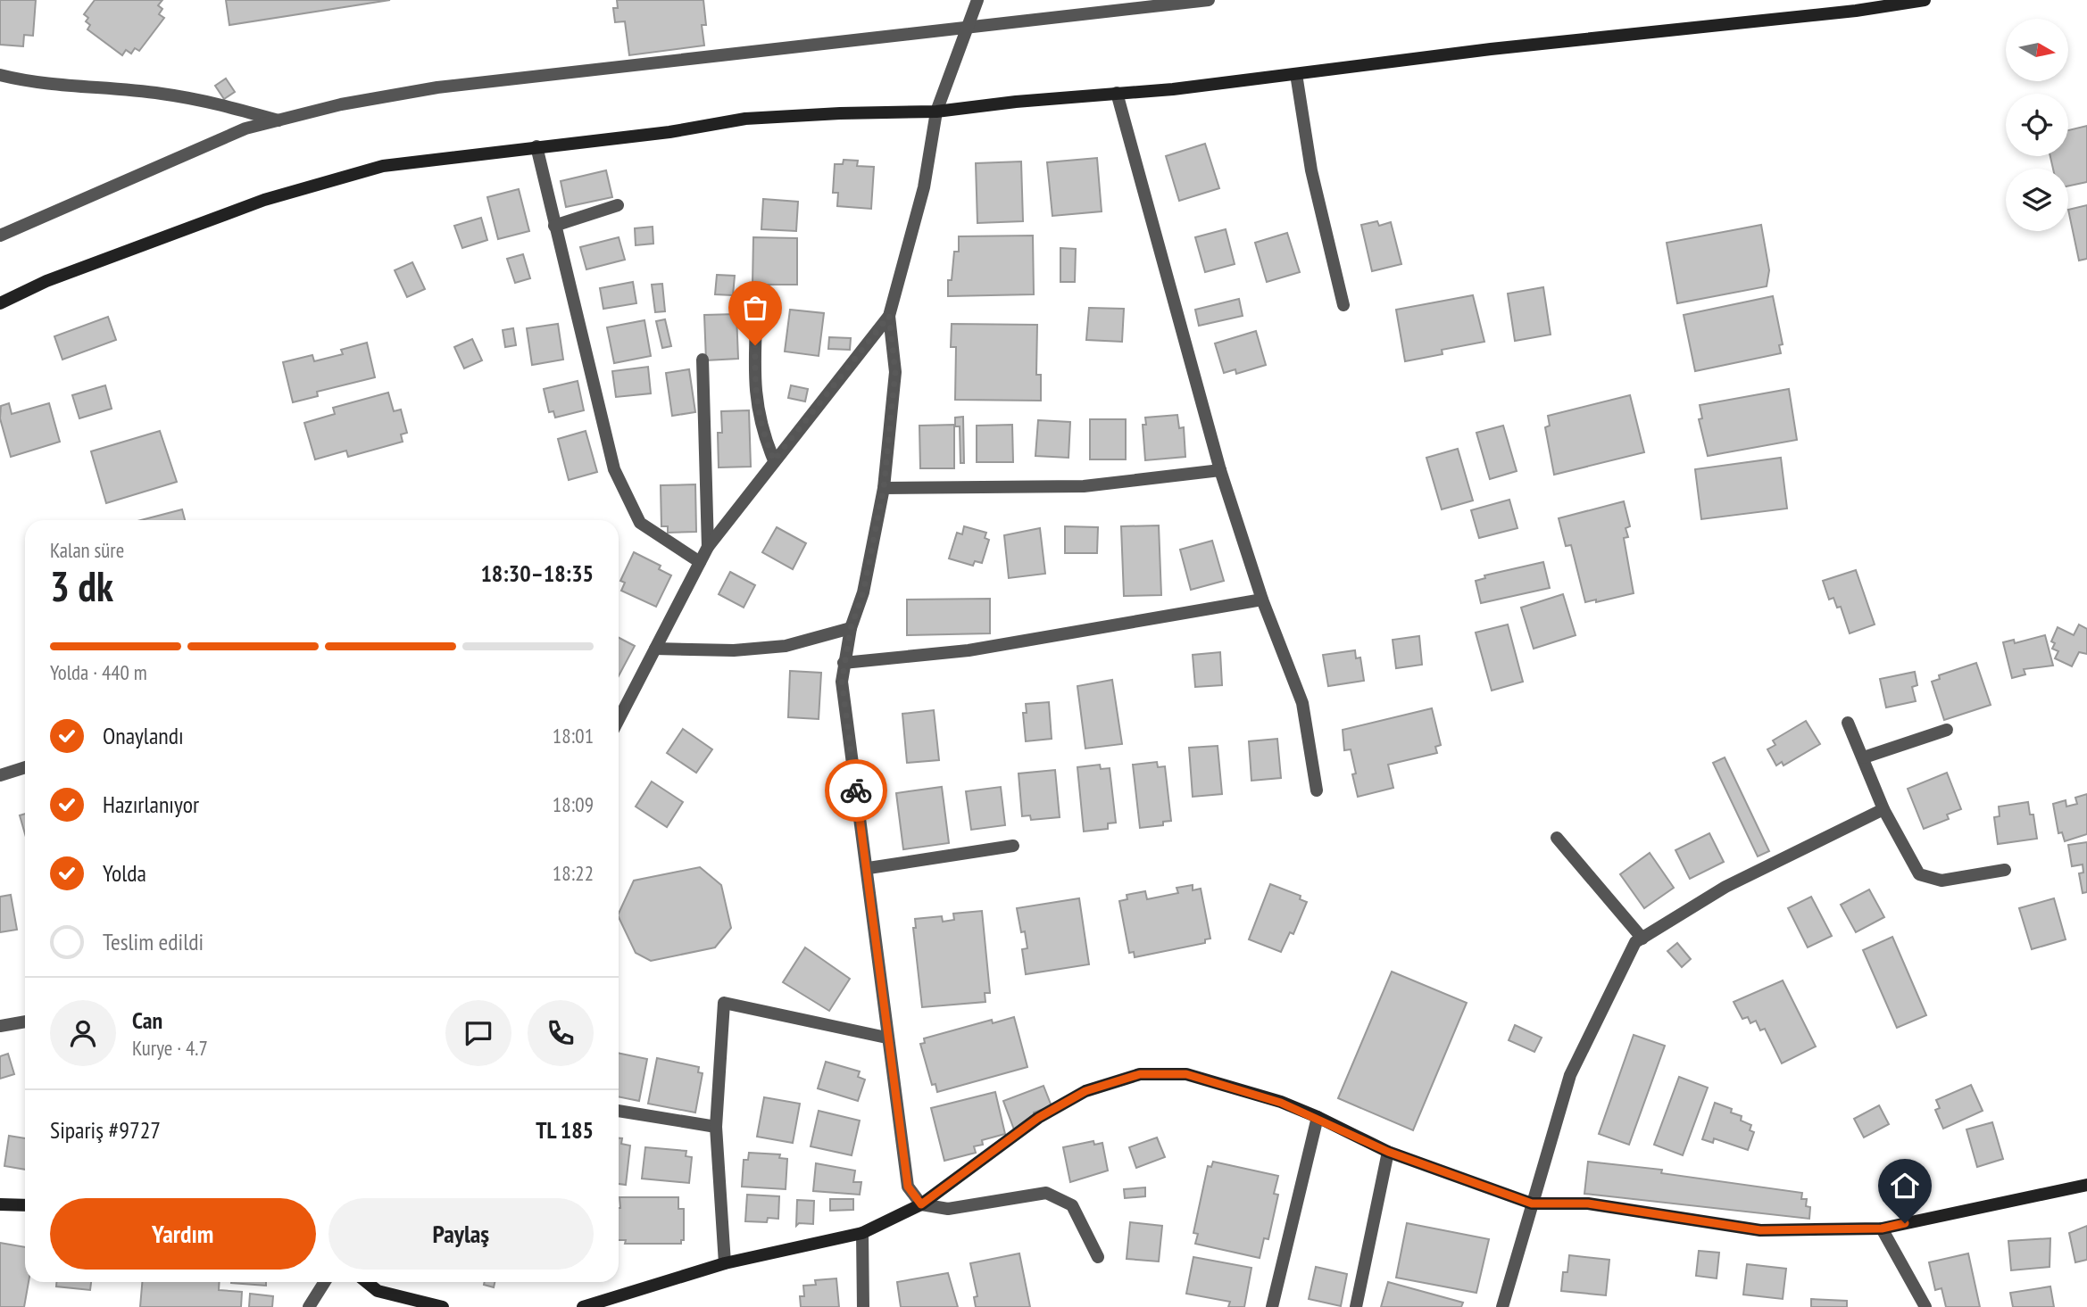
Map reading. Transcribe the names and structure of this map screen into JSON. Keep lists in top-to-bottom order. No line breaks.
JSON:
{"north":"right","page":{"heading":["3 dk","Kalan süre","18:30–18:35"],"panel":["Can","Kurye · 4.7","Sipariş #9727","TL 185"],"bar":"Yolda · 440 m","list":[["Onaylandı","18:01"],["Hazırlanıyor","18:09"],["Yolda","18:22"],"Teslim edildi"],"buttons":["Yardım","Paylaş"]}}
